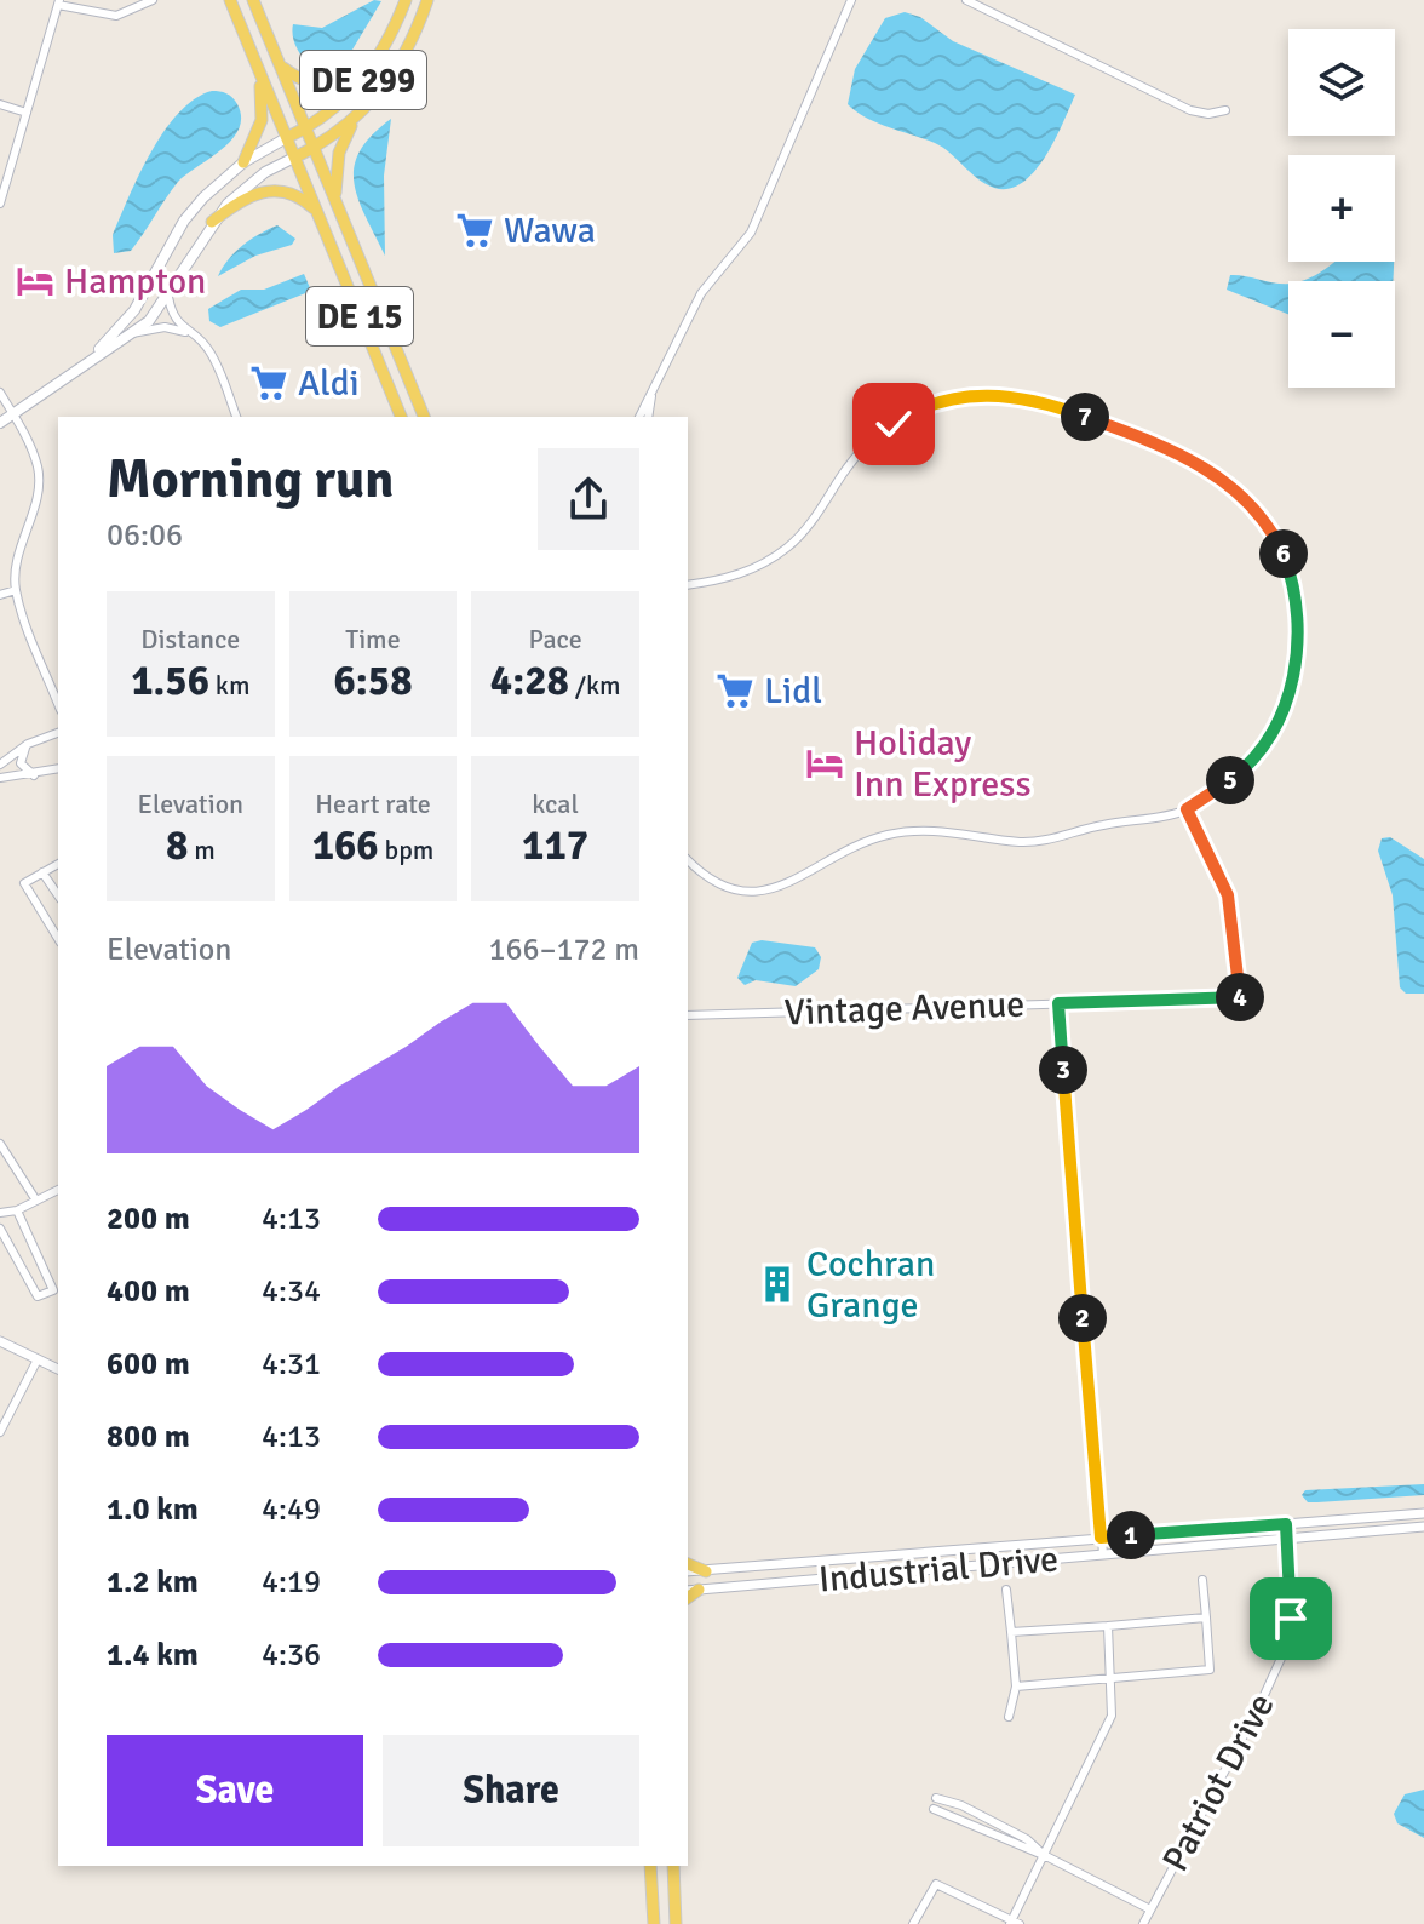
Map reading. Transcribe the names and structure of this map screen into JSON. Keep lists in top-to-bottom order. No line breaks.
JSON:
{"streets":{"main road":["DE 299","DE 15"],"street":["Vintage Avenue","Industrial Drive","Patriot Drive"]},"crossings":[["DE 299","DE 15"],["Industrial Drive","Patriot Drive"]],"places":{"supermarket":["Wawa","Aldi","Lidl"],"hotel":["Hampton","Holiday Inn Express"],"building":["Cochran Grange"]},"page":{"map_buttons":["+","−"],"pins":["7","6","5","4","3","2","1"],"heading":["Morning run","06:06"],"stats":[["Distance","1.56 km"],["Time","6:58"],["Pace","4:28 /km"],["Elevation","8 m"],["Heart rate","166 bpm"],["kcal","117"]],"chart":["Elevation","166–172 m"],"list":[{"name":"200 m","note":"4:13"},{"name":"400 m","note":"4:34"},{"name":"600 m","note":"4:31"},{"name":"800 m","note":"4:13"},{"name":"1.0 km","note":"4:49"},{"name":"1.2 km","note":"4:19"},{"name":"1.4 km","note":"4:36"}],"buttons":["Save","Share"]}}
